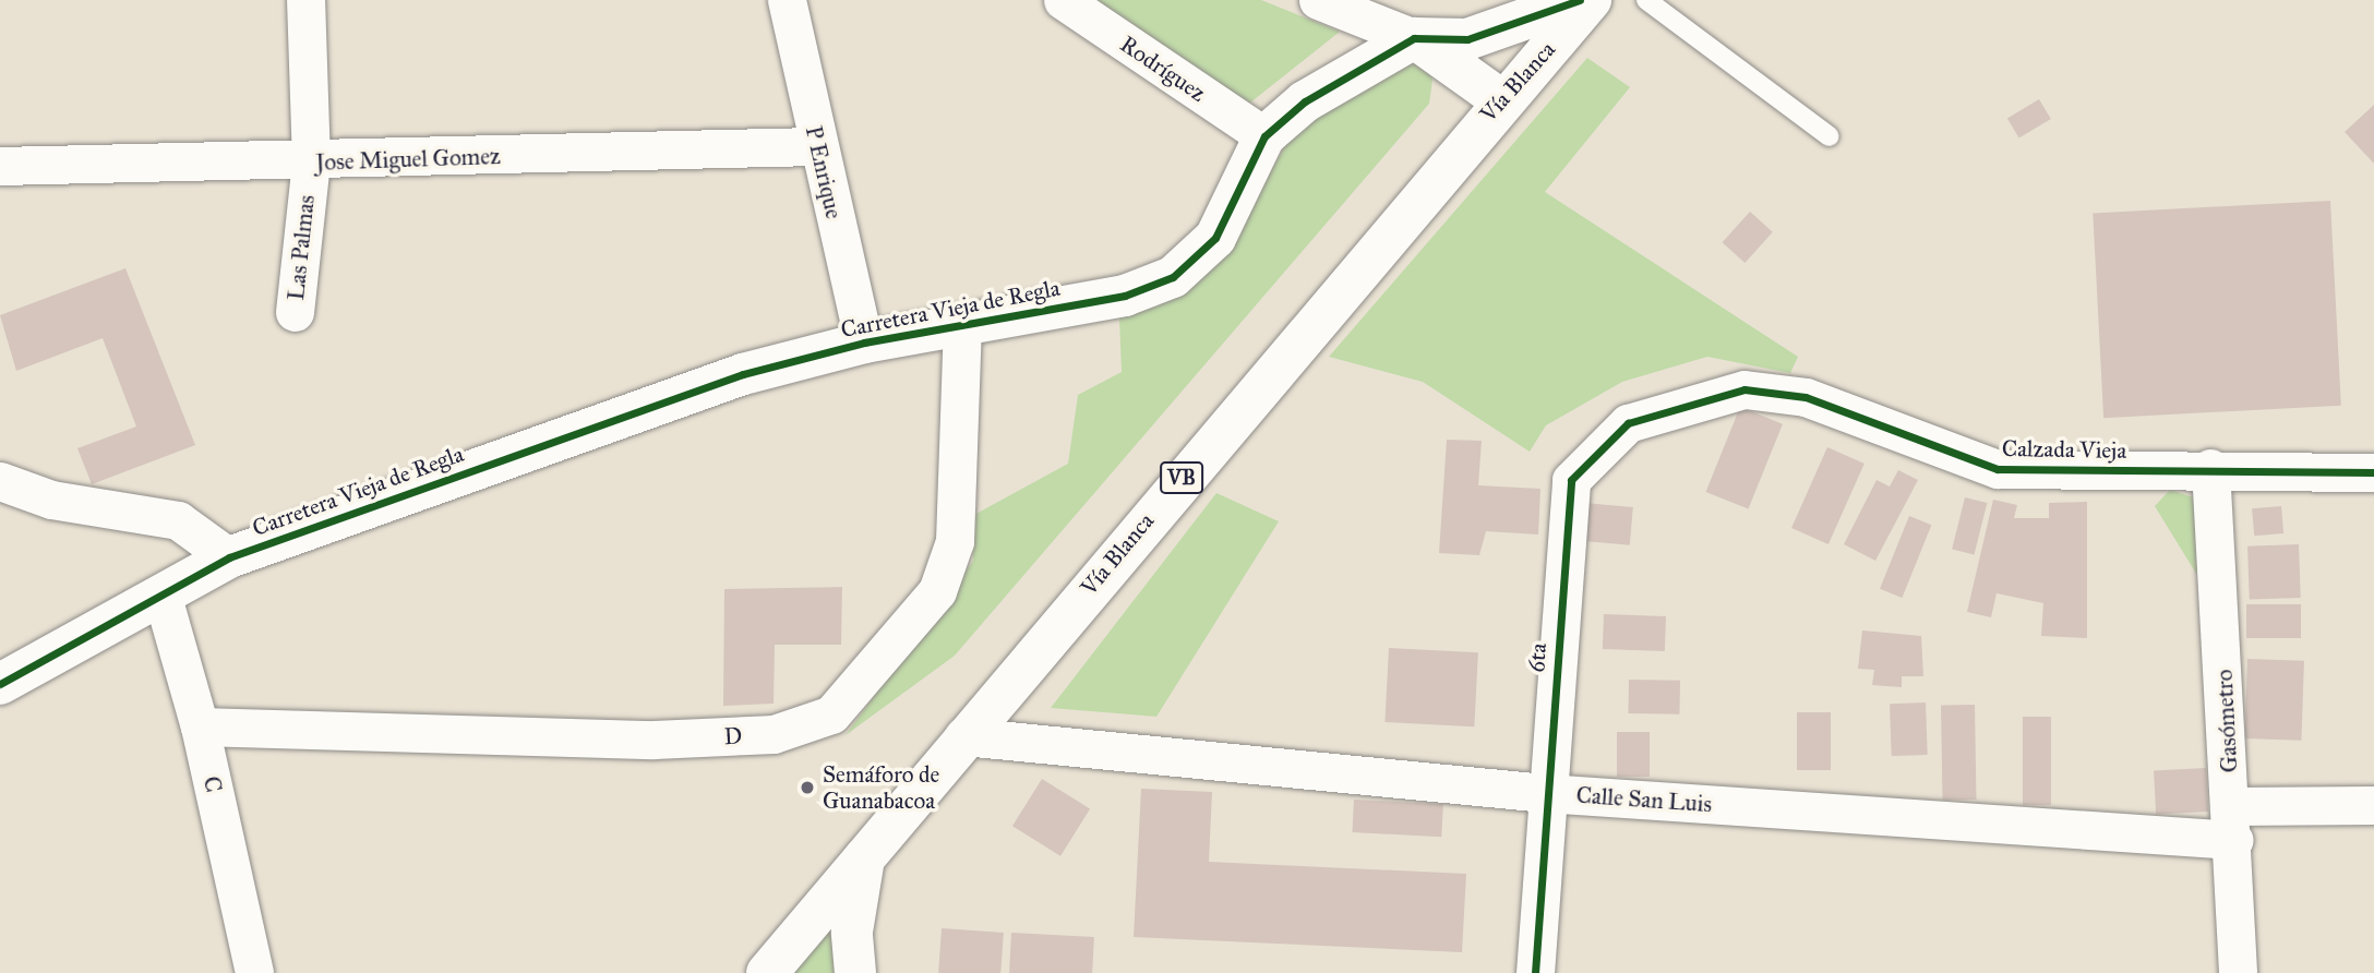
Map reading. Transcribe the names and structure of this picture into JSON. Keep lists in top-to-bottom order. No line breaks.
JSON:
{"streets":{"street":["Rodríguez","Vía Blanca","Jose Miguel Gomez","P Enrique","Las Palmas","Carretera Vieja de Regla","Calzada Vieja","VB","6ta","Gasómetro","D","C","Calle San Luis"]},"crossings":[["Rodríguez","Carretera Vieja de Regla"],["Vía Blanca","Calle San Luis"],["Jose Miguel Gomez","P Enrique"],["Jose Miguel Gomez","Las Palmas"],["P Enrique","Carretera Vieja de Regla"],["Carretera Vieja de Regla","D"],["Carretera Vieja de Regla","C"],["Calzada Vieja","6ta"],["Calzada Vieja","Gasómetro"],["6ta","Calle San Luis"],["Gasómetro","Calle San Luis"],["D","C"]],"places":["Semáforo de Guanabacoa"]}
